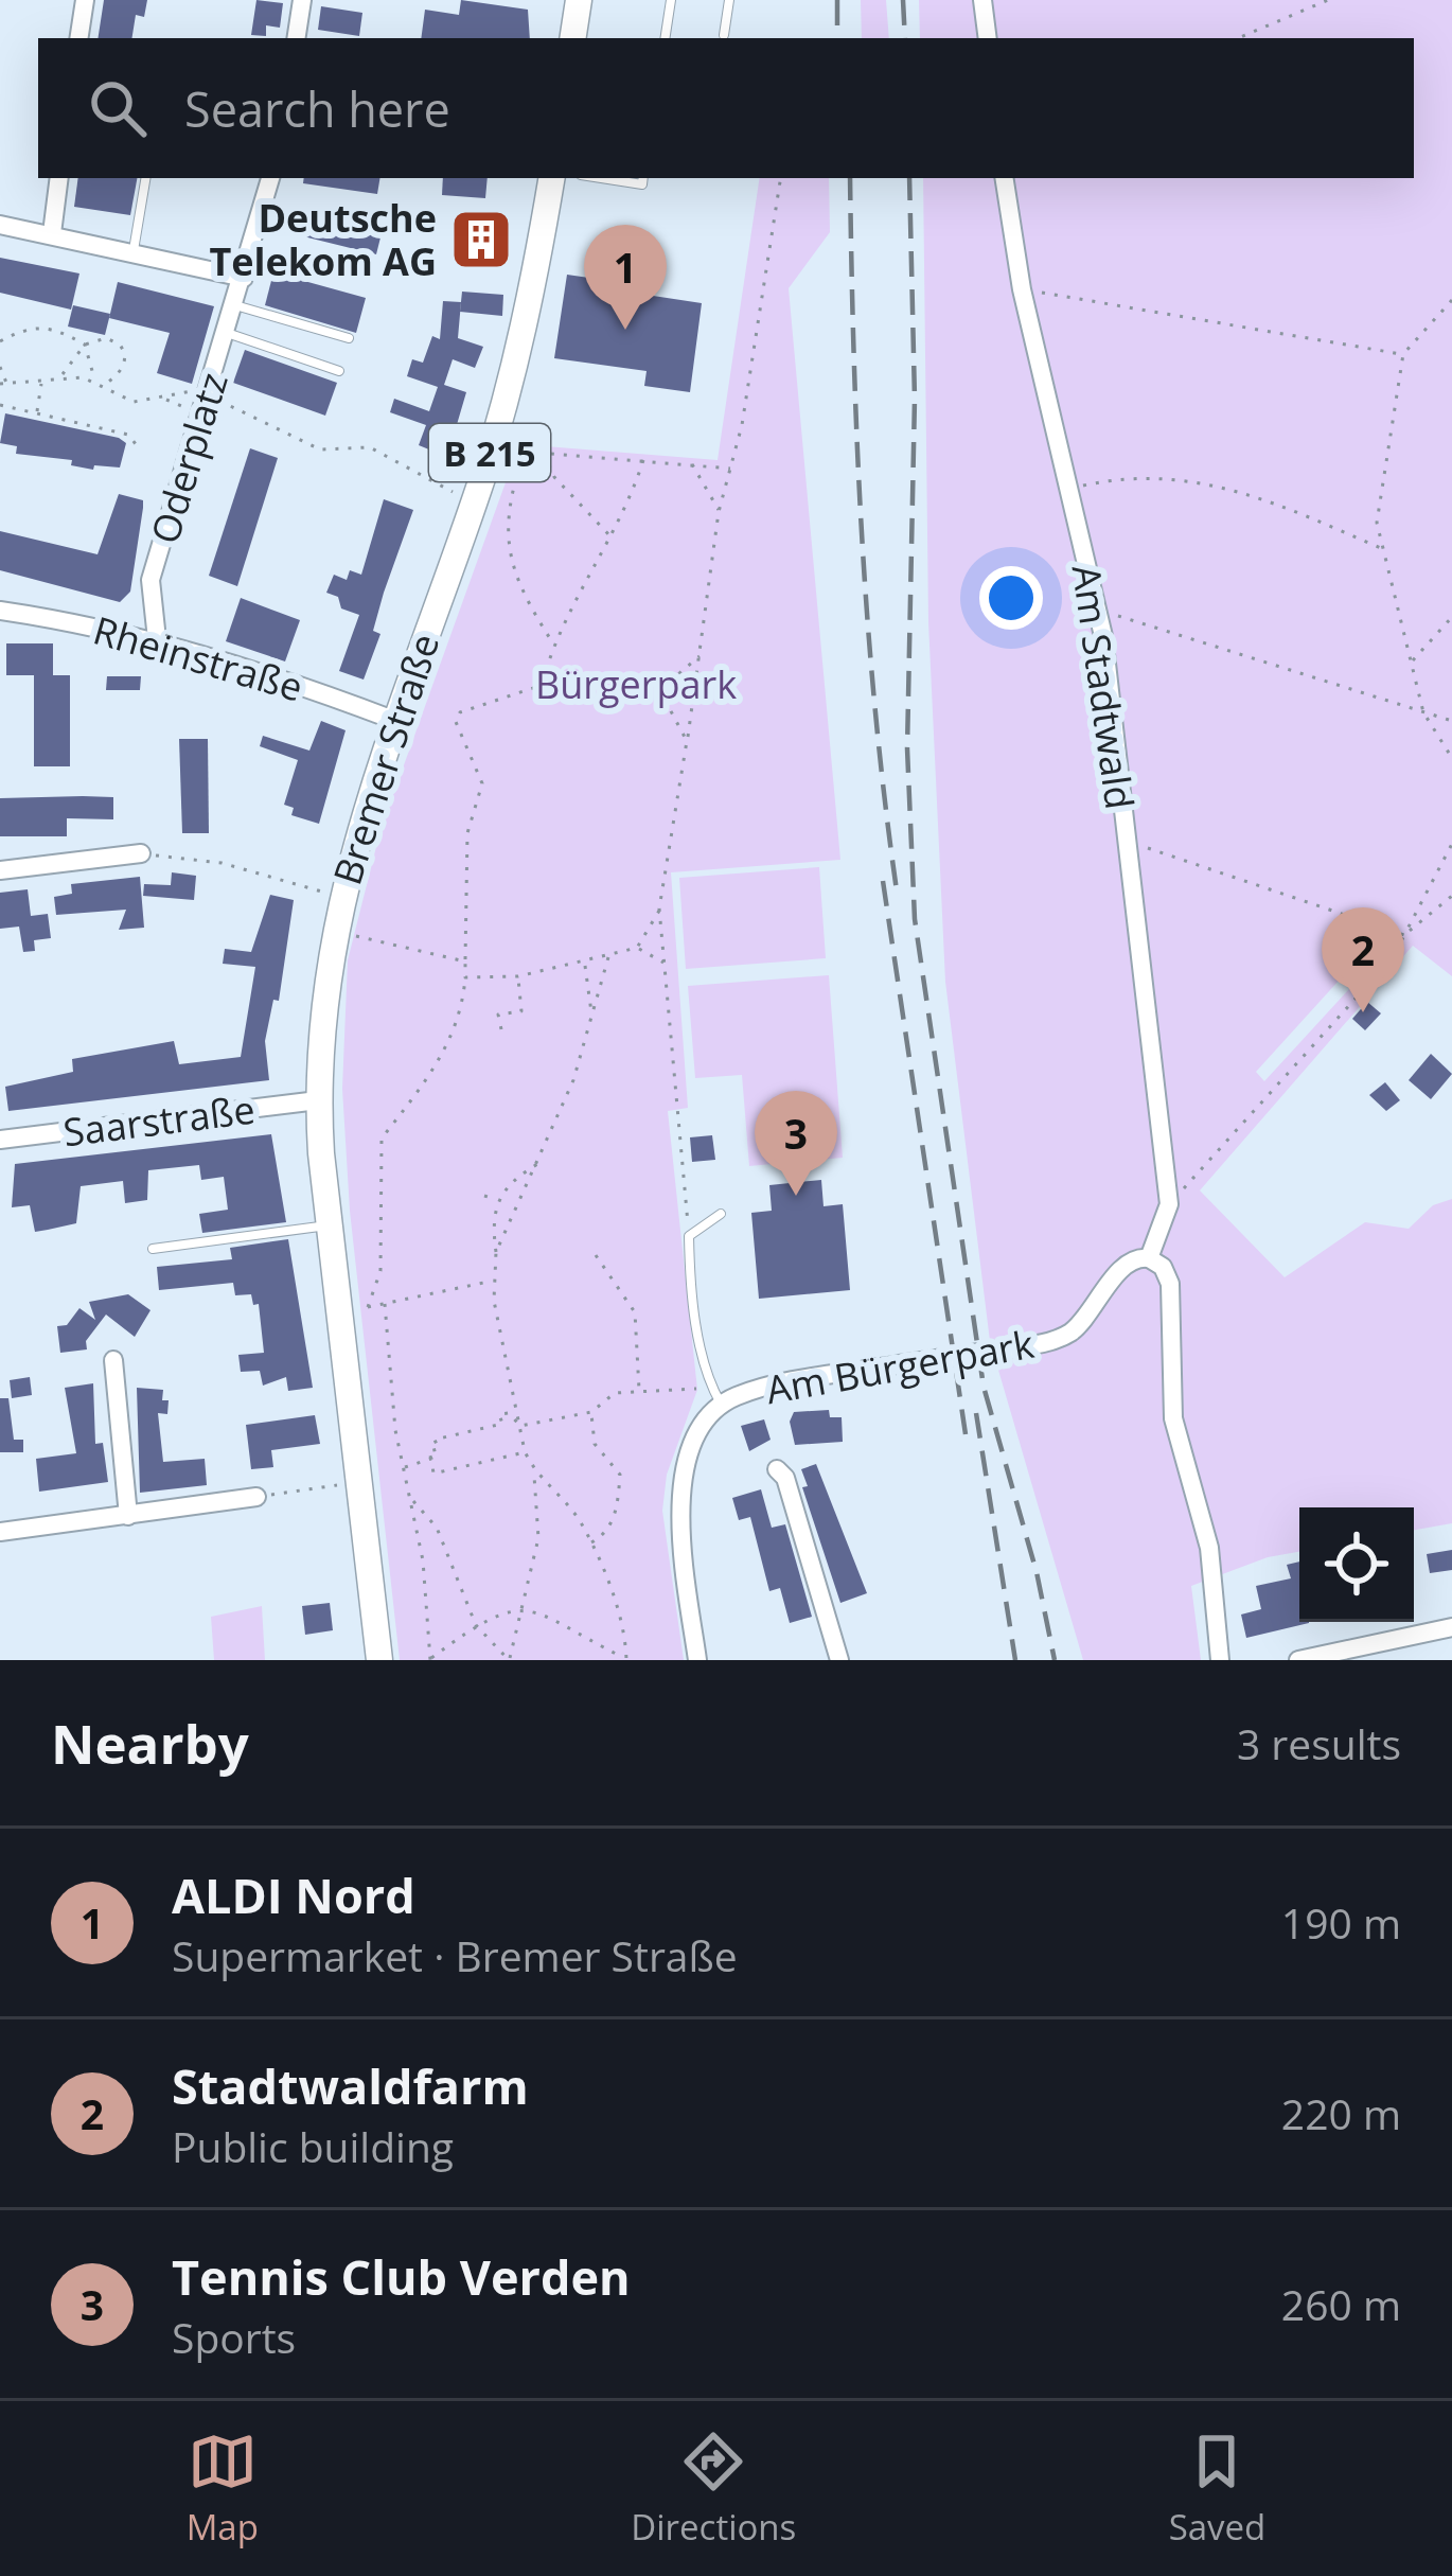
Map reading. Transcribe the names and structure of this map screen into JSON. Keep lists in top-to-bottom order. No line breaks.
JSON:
{"streets":{"main road":["B 215","Bremer Straße"],"street":["Oderplatz","Rheinstraße","Am Stadtwald","Saarstraße","Am Bürgerpark"]},"crossings":[["Oderplatz","Rheinstraße"],["Rheinstraße","Bremer Straße"],["Bremer Straße","Saarstraße"]],"parks":["Bürgerpark"],"places":{"building":["Deutsche Telekom AG"]},"page":{"search":"Search here","pins":["1","2","3"],"heading":["Nearby","3 results"],"list":[{"mark":"1","name":"ALDI Nord","note":"Supermarket · Bremer Straße","value":"190 m"},{"mark":"2","name":"Stadtwaldfarm","note":"Public building","value":"220 m"},{"mark":"3","name":"Tennis Club Verden","note":"Sports","value":"260 m"}],"nav":["Map","Directions","Saved"]}}
